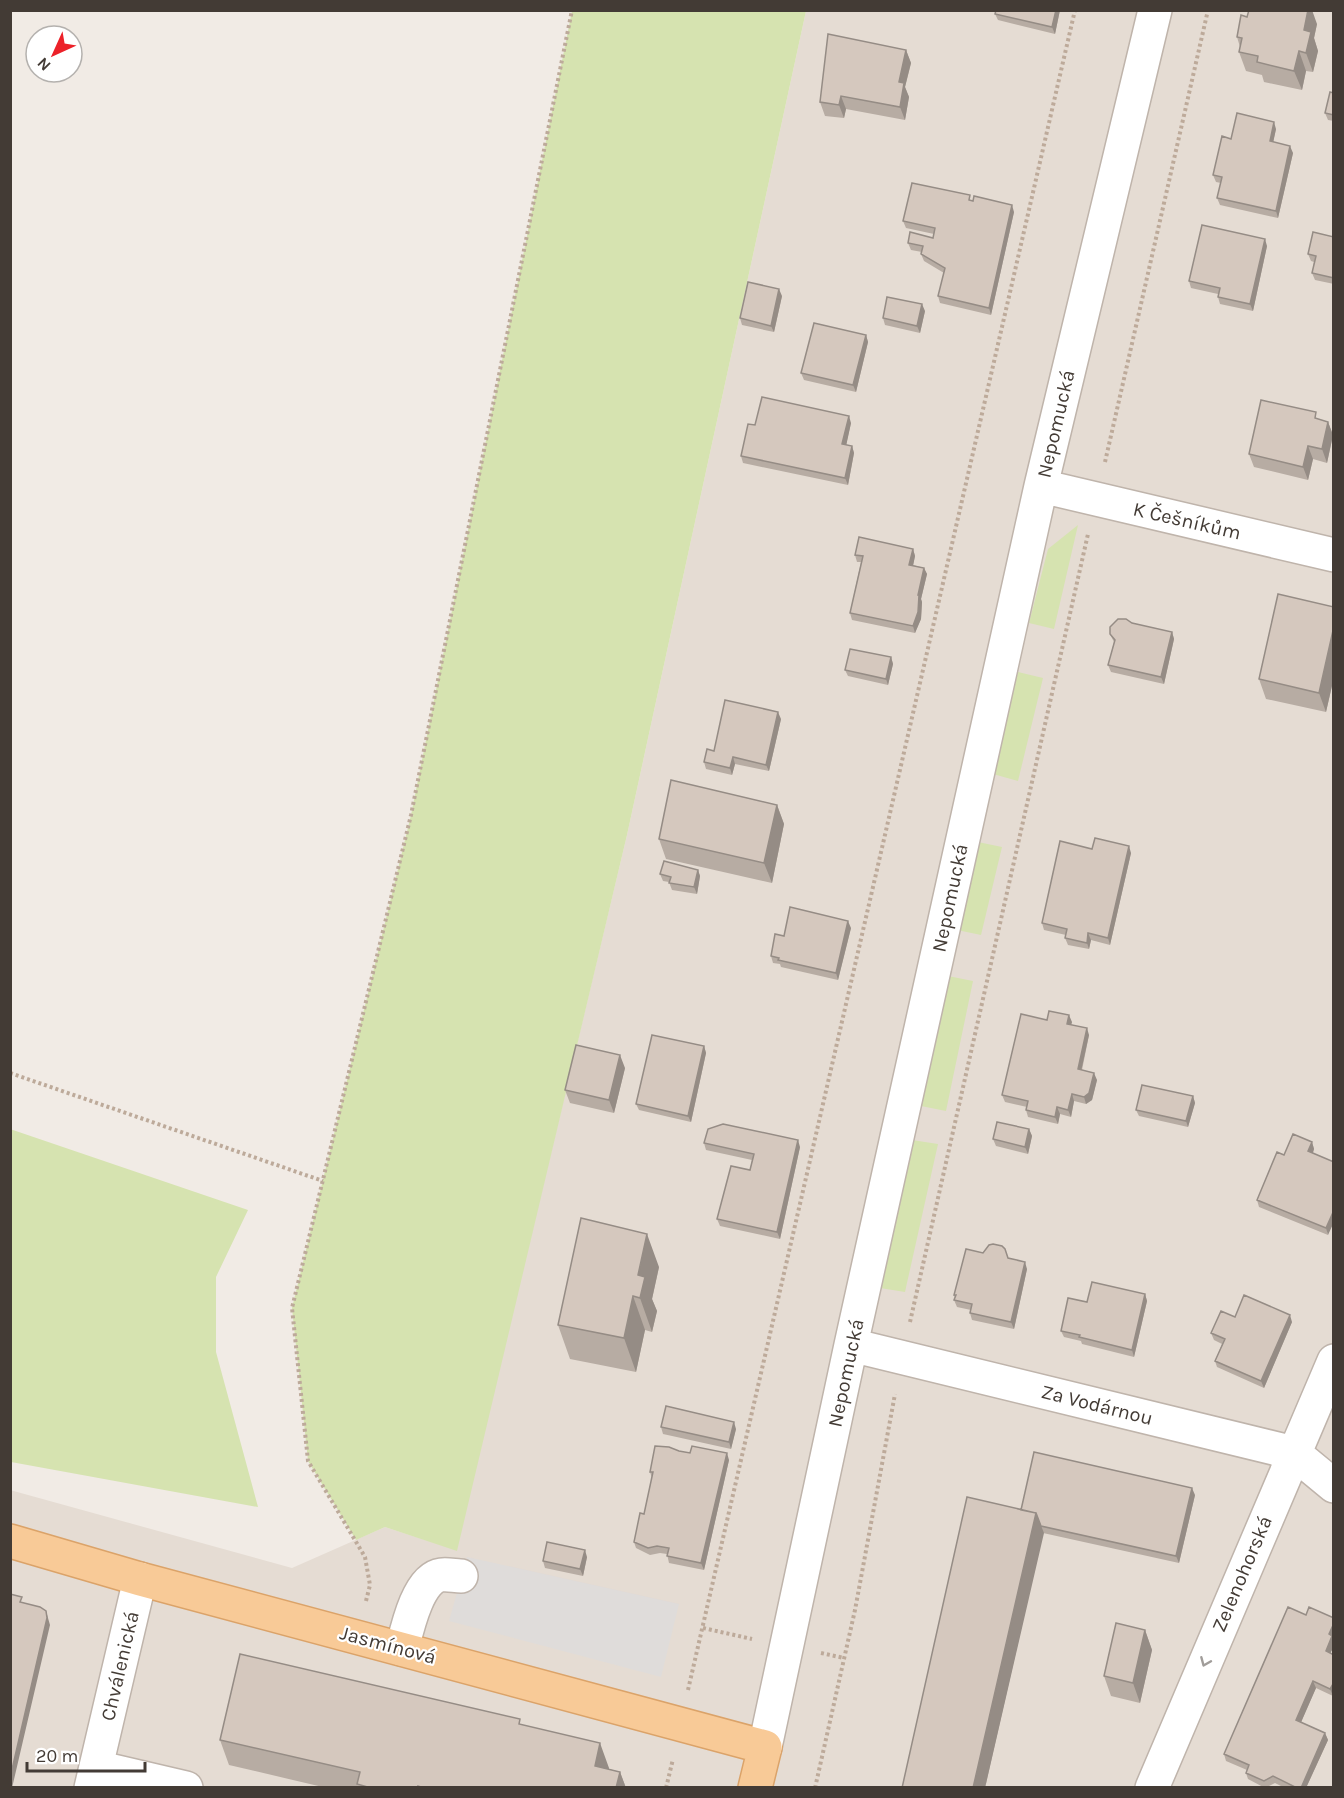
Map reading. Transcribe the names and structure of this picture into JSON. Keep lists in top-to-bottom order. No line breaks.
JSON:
{"streets":{"main road":["Nepomucká","Jasmínová"],"street":["K Češníkům","Za Vodárnou","Zelenohorská","Chválenická"]},"crossings":[["Nepomucká","K Češníkům"],["Nepomucká","Za Vodárnou"],["Nepomucká","Jasmínová"],["Za Vodárnou","Zelenohorská"],["Jasmínová","Chválenická"]],"one_way":["Zelenohorská"],"scale_bar":"20 m","north":"bottom left"}
